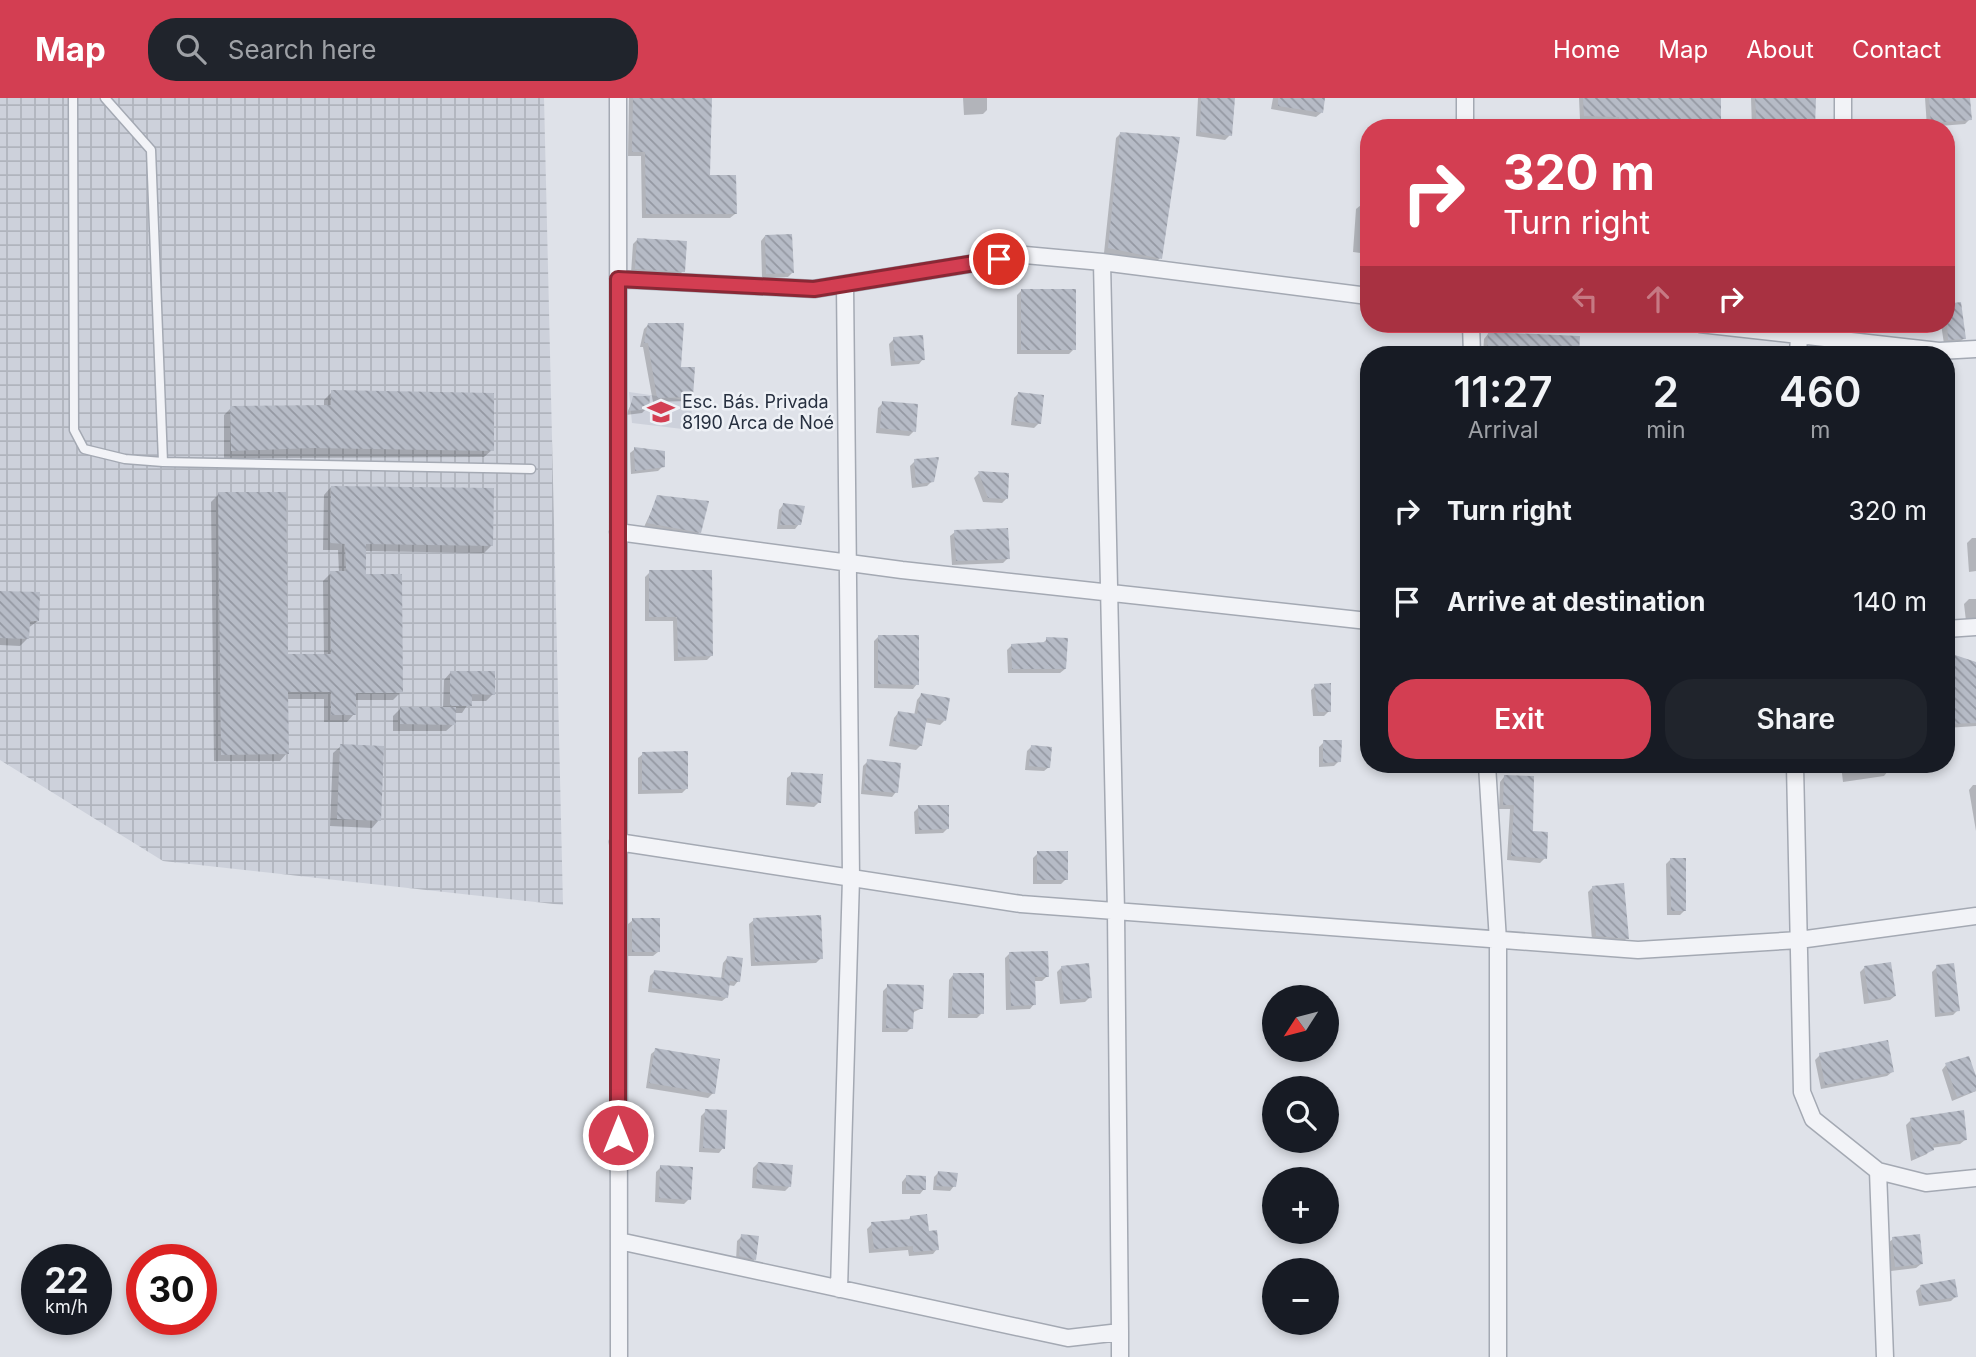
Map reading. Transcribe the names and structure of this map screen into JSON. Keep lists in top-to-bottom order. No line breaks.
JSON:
{"places":{"school or university":["Esc. Bás. Privada 8190 Arca de Noé"]},"north":"bottom left","page":{"header":"Map","search":"Search here","nav":["Home","Map","About","Contact"],"turn":["320 m","Turn right"],"eta":["11:27","Arrival","2","min","460","m"],"list":[{"name":"Turn right","value":"320 m"},{"name":"Arrive at destination","value":"140 m"}],"buttons":["Exit","Share"],"map_buttons":["+","−"],"speed":"22 km/h","limit":"30"}}
